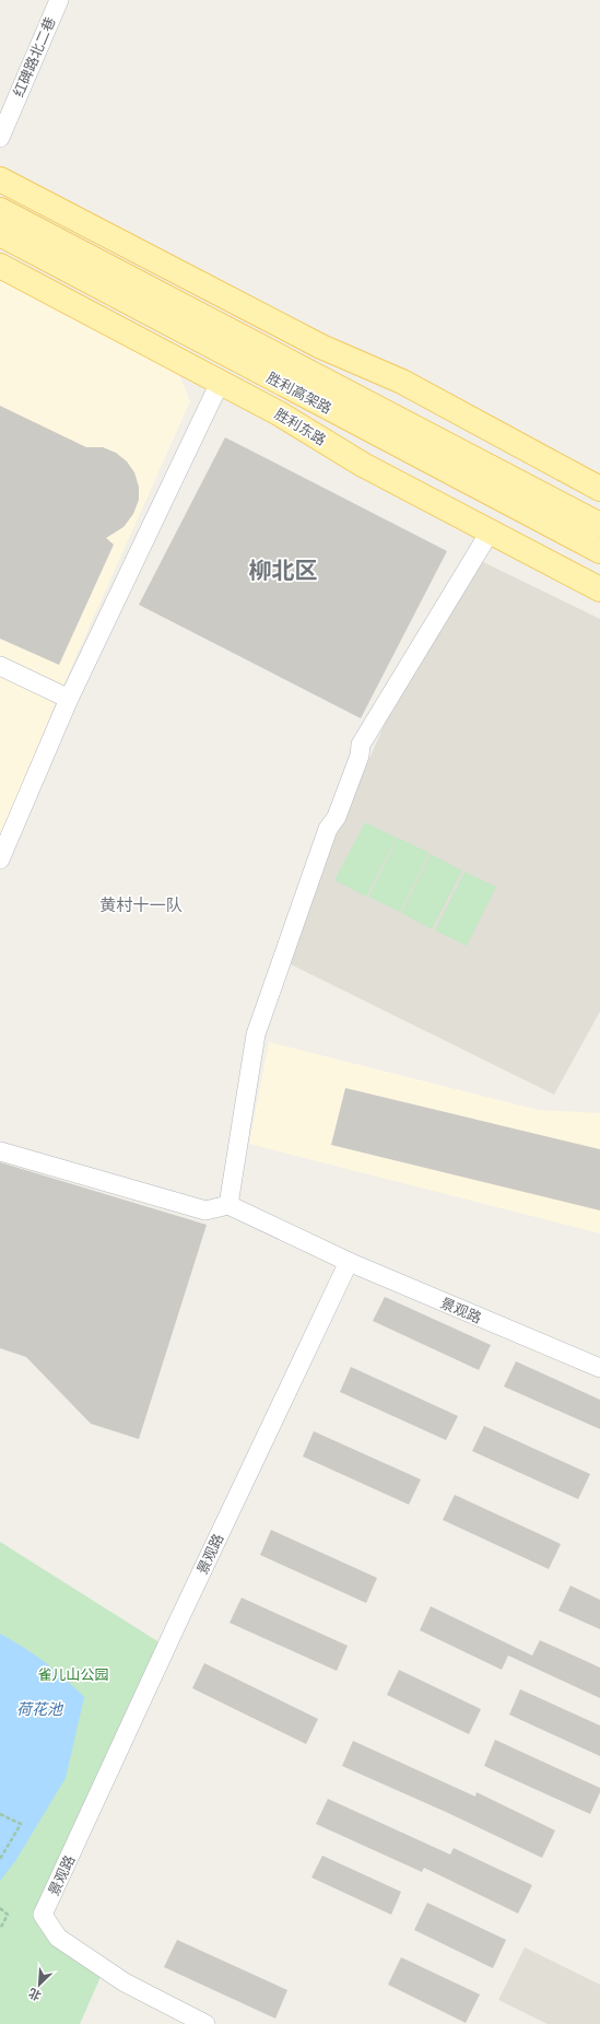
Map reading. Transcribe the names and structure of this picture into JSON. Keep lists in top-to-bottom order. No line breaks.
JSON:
{"streets":{"main road":["胜利高架路","胜利东路"],"street":["红碑路北二巷","景观路"]},"districts":["柳北区","黄村十一队"],"water":["荷花池"],"parks":["雀儿山公园"],"north":"bottom left"}
